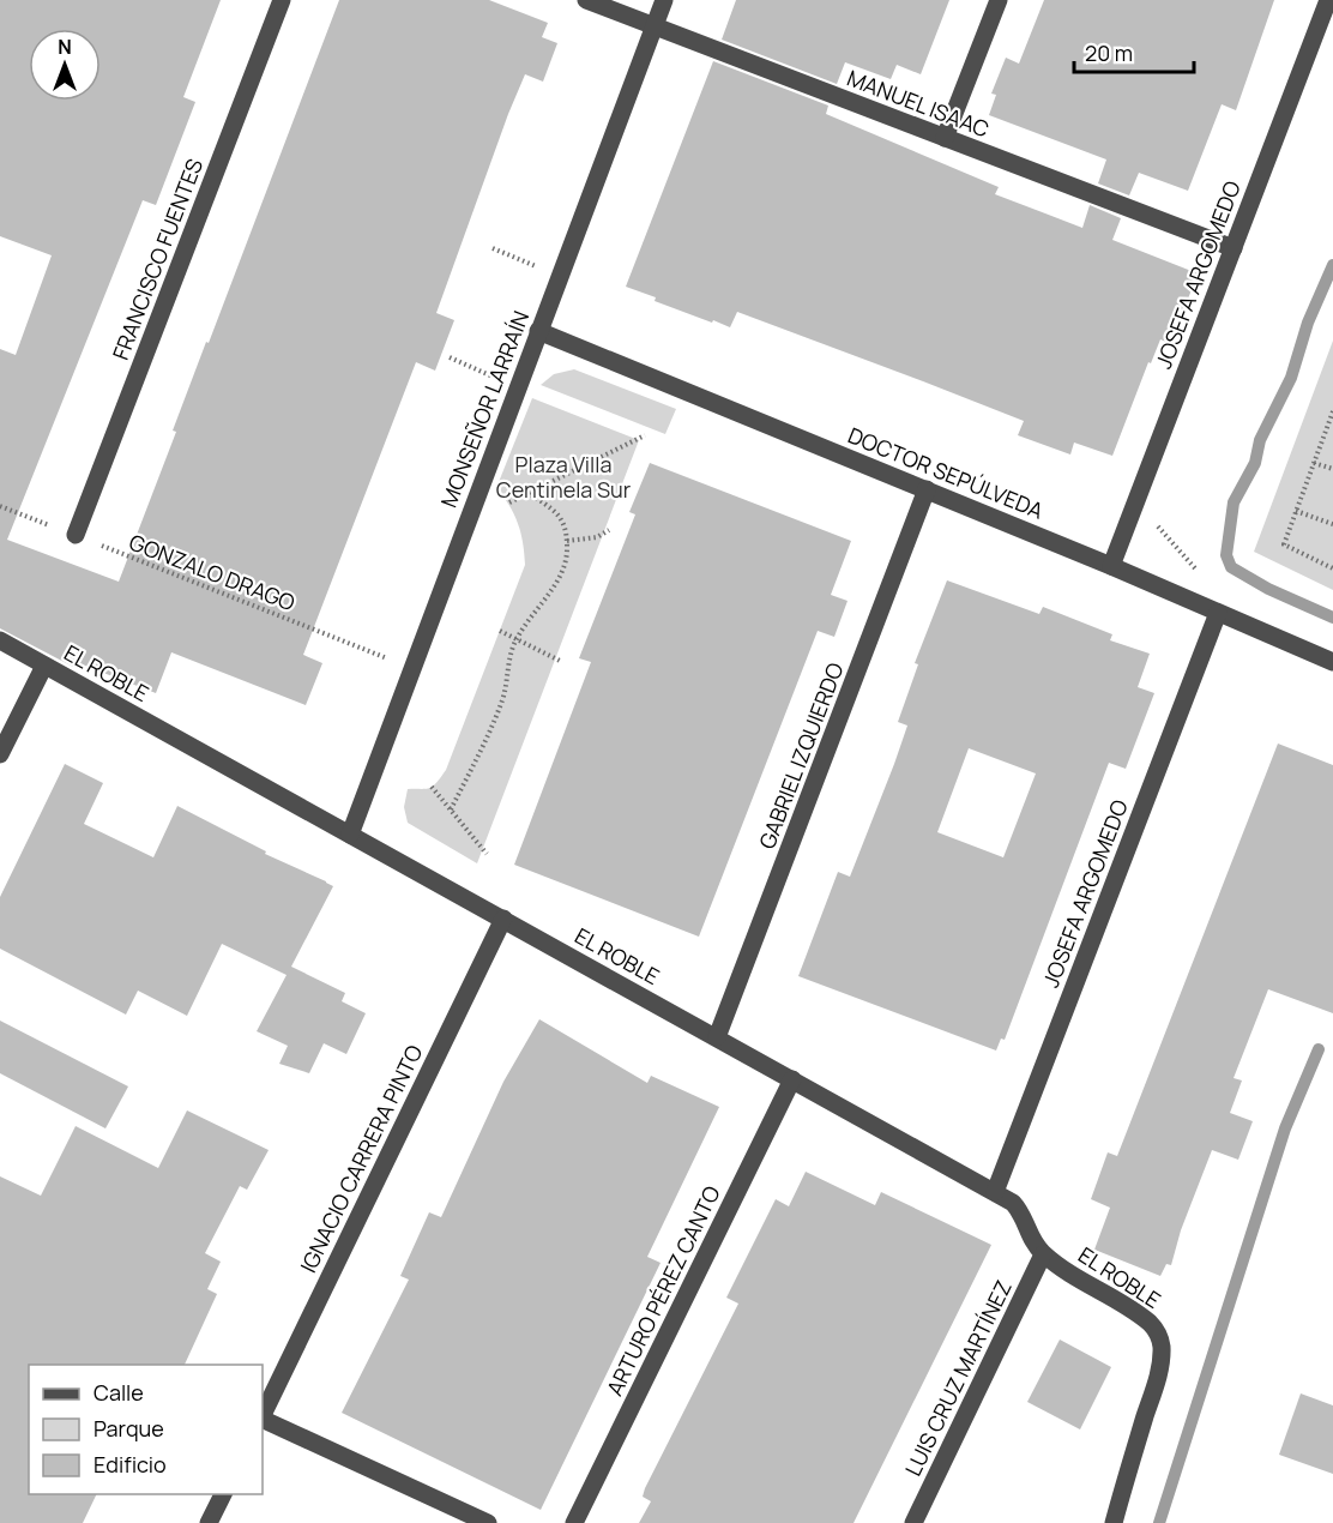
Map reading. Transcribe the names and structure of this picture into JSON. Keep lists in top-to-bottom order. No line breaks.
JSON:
{"streets":{"street":["MANUEL ISAAC","FRANCISCO FUENTES","JOSEFA ARGOMEDO","MONSEÑOR LARRAÍN","DOCTOR SEPÚLVEDA","EL ROBLE","GABRIEL IZQUIERDO","IGNACIO CARRERA PINTO","ARTURO PÉREZ CANTO","LUIS CRUZ MARTÍNEZ"],"path":["GONZALO DRAGO"]},"crossings":[["MANUEL ISAAC","JOSEFA ARGOMEDO"],["MANUEL ISAAC","MONSEÑOR LARRAÍN"],["FRANCISCO FUENTES","GONZALO DRAGO"],["JOSEFA ARGOMEDO","DOCTOR SEPÚLVEDA"],["JOSEFA ARGOMEDO","EL ROBLE"],["MONSEÑOR LARRAÍN","DOCTOR SEPÚLVEDA"],["MONSEÑOR LARRAÍN","GONZALO DRAGO"],["MONSEÑOR LARRAÍN","EL ROBLE"],["DOCTOR SEPÚLVEDA","GABRIEL IZQUIERDO"],["EL ROBLE","GABRIEL IZQUIERDO"],["EL ROBLE","IGNACIO CARRERA PINTO"],["EL ROBLE","ARTURO PÉREZ CANTO"],["EL ROBLE","LUIS CRUZ MARTÍNEZ"]],"parks":["Plaza Villa Centinela Sur"],"legend":["Calle","Parque","Edificio"],"scale_bar":"20 m","north":"top"}
